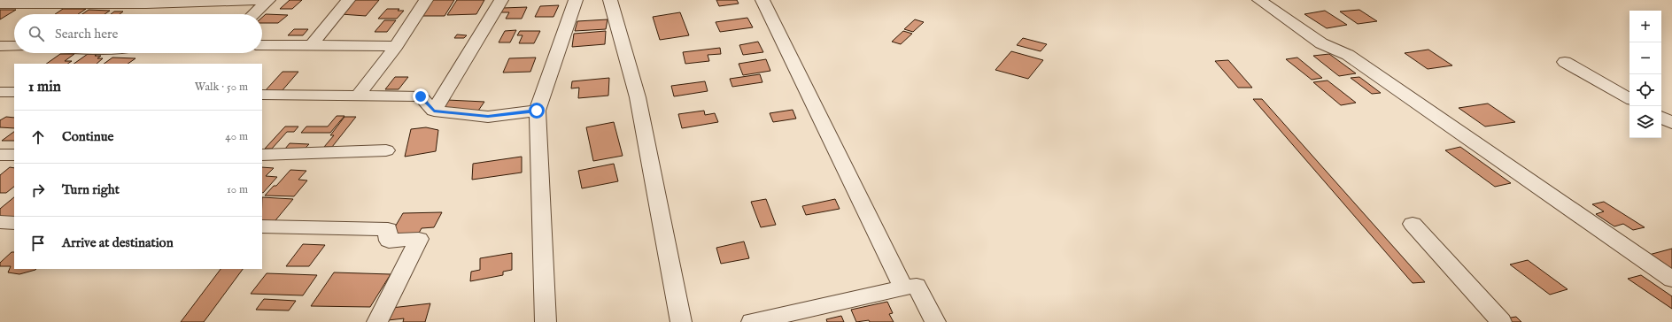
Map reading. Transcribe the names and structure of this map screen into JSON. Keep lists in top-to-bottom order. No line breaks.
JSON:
{"page":{"map_buttons":["+","−"],"search":"Search here","heading":["1 min","Walk · 50 m"],"list":[["Continue","40 m"],["Turn right","10 m"],"Arrive at destination"]}}
